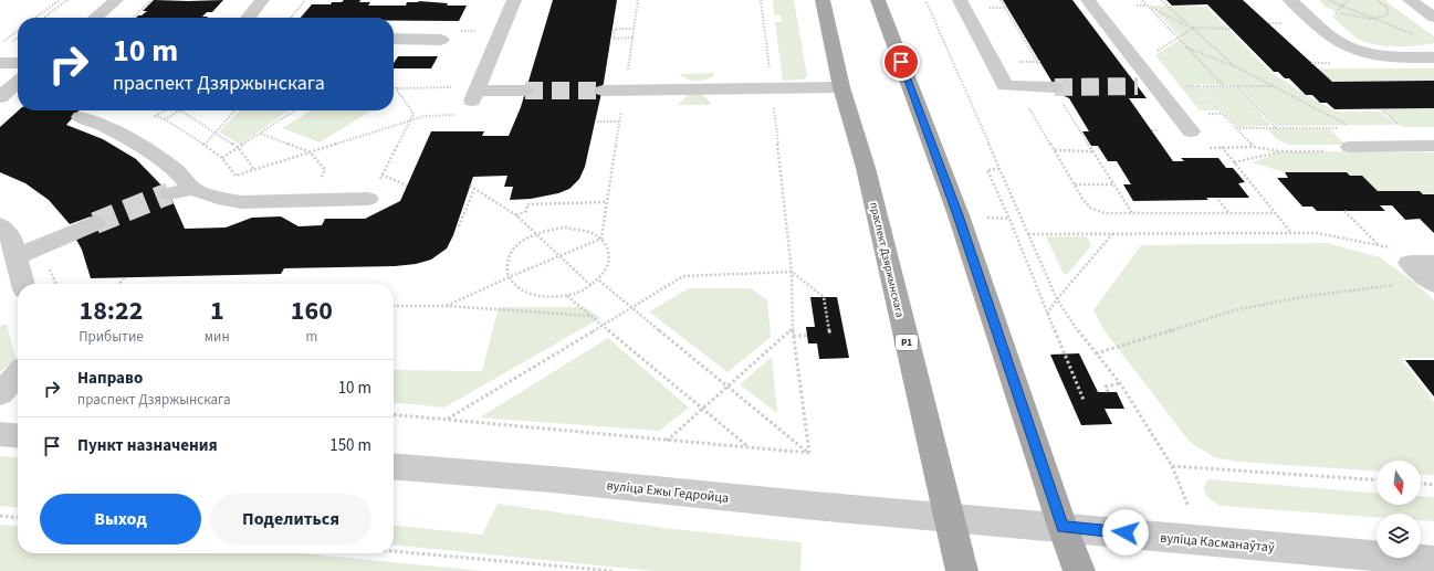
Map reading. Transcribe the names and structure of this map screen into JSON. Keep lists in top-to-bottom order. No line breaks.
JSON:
{"streets":{"main road":["праспект Дзяржынскага","Р1"],"street":["вуліца Ежы Гедройца","вуліца Касманаўтаў"]},"crossings":[["праспект Дзяржынскага","вуліца Ежы Гедройца"],["праспект Дзяржынскага","вуліца Касманаўтаў"],["вуліца Ежы Гедройца","вуліца Касманаўтаў"]],"north":"bottom","page":{"turn":["10 m","праспект Дзяржынскага"],"eta":["18:22","Прибытие","1","мин","160","m"],"list":[{"name":"Направо","note":"праспект Дзяржынскага","value":"10 m"},{"name":"Пункт назначения","value":"150 m"}],"buttons":["Выход","Поделиться"]}}
